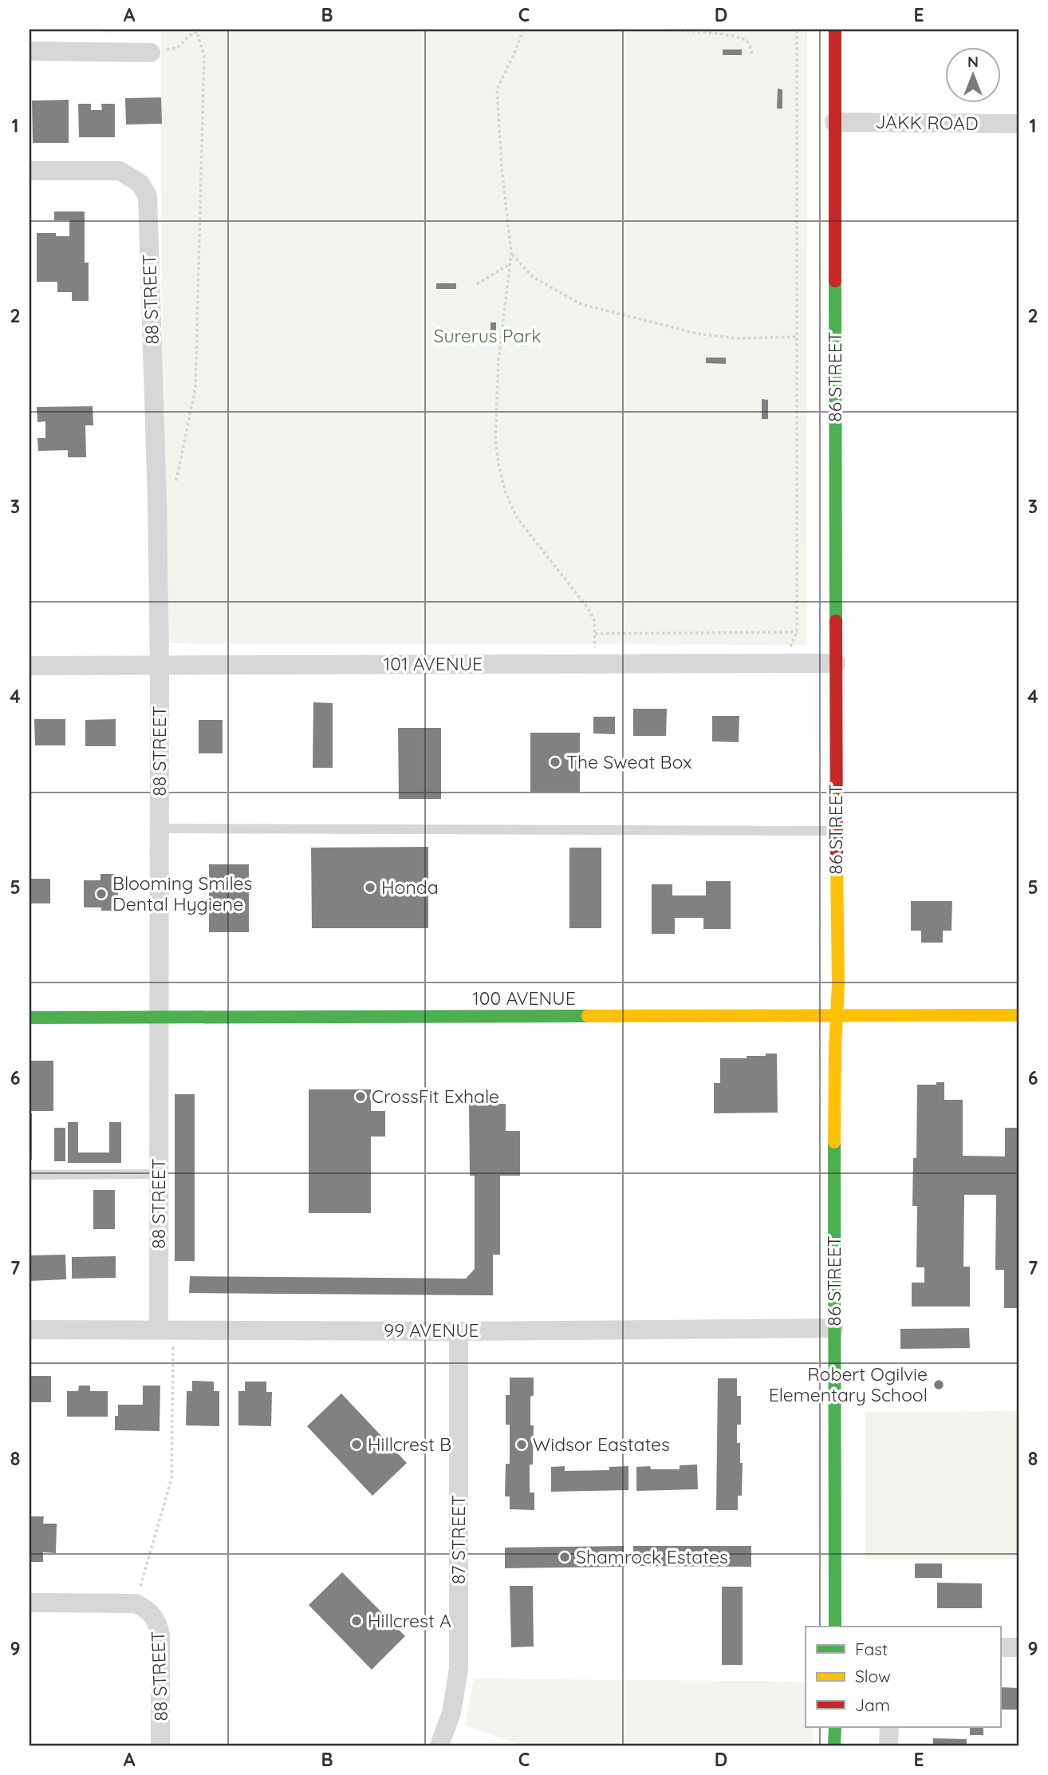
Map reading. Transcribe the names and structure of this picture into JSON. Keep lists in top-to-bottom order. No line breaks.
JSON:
{"streets":{"main road":["86 STREET","100 AVENUE"],"street":["JAKK ROAD","88 STREET","101 AVENUE","99 AVENUE","87 STREET"]},"crossings":[["JAKK ROAD","86 STREET"],["88 STREET","101 AVENUE"],["88 STREET","100 AVENUE"],["88 STREET","99 AVENUE"],["86 STREET","101 AVENUE"],["86 STREET","100 AVENUE"],["86 STREET","99 AVENUE"],["99 AVENUE","87 STREET"]],"parks":["Surerus Park"],"places":["The Sweat Box","Honda","Blooming Smiles Dental Hygiene","CrossFit Exhale","Robert Ogilvie Elementary School","Hillcrest B","Widsor Eastates","Shamrock Estates","Hillcrest A"],"legend":["Fast","Slow","Jam"],"north":"top","grid":{"columns":["A","B","C","D","E"],"rows":["1","2","3","4","5","6","7","8","9"]}}
